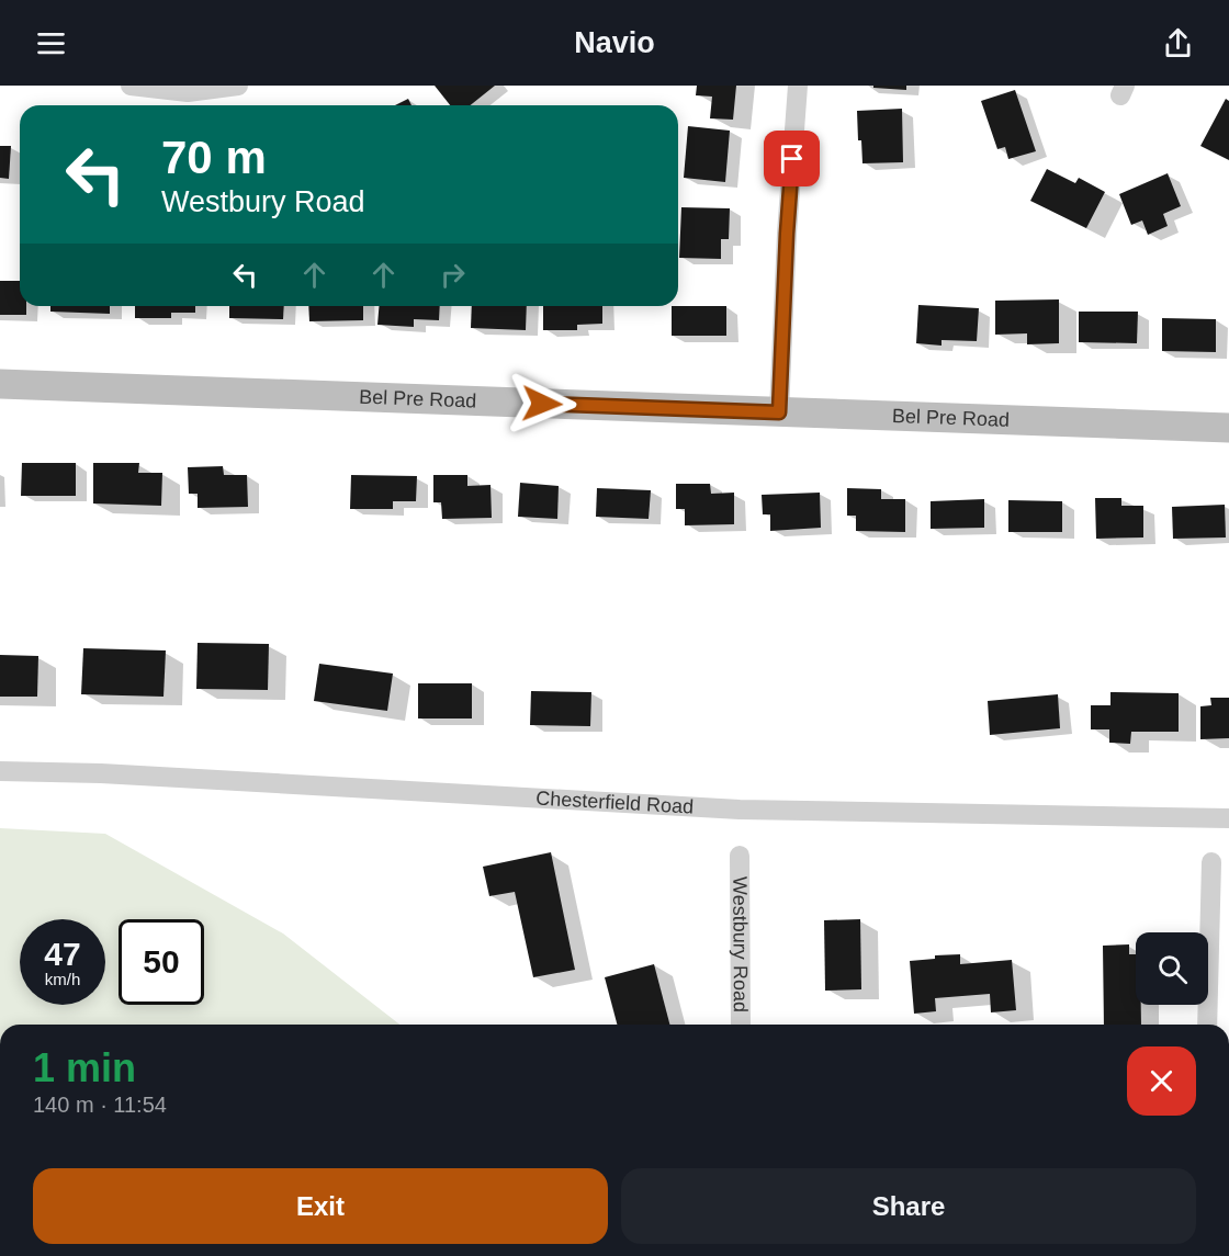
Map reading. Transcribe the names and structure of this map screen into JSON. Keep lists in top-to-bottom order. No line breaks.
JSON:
{"streets":{"main road":["Bel Pre Road"],"street":["Chesterfield Road","Westbury Road"]},"page":{"header":"Navio","turn":["70 m","Westbury Road"],"speed":"47 km/h","limit":"50","heading":["1 min","140 m · 11:54"],"buttons":["Exit","Share"]}}
